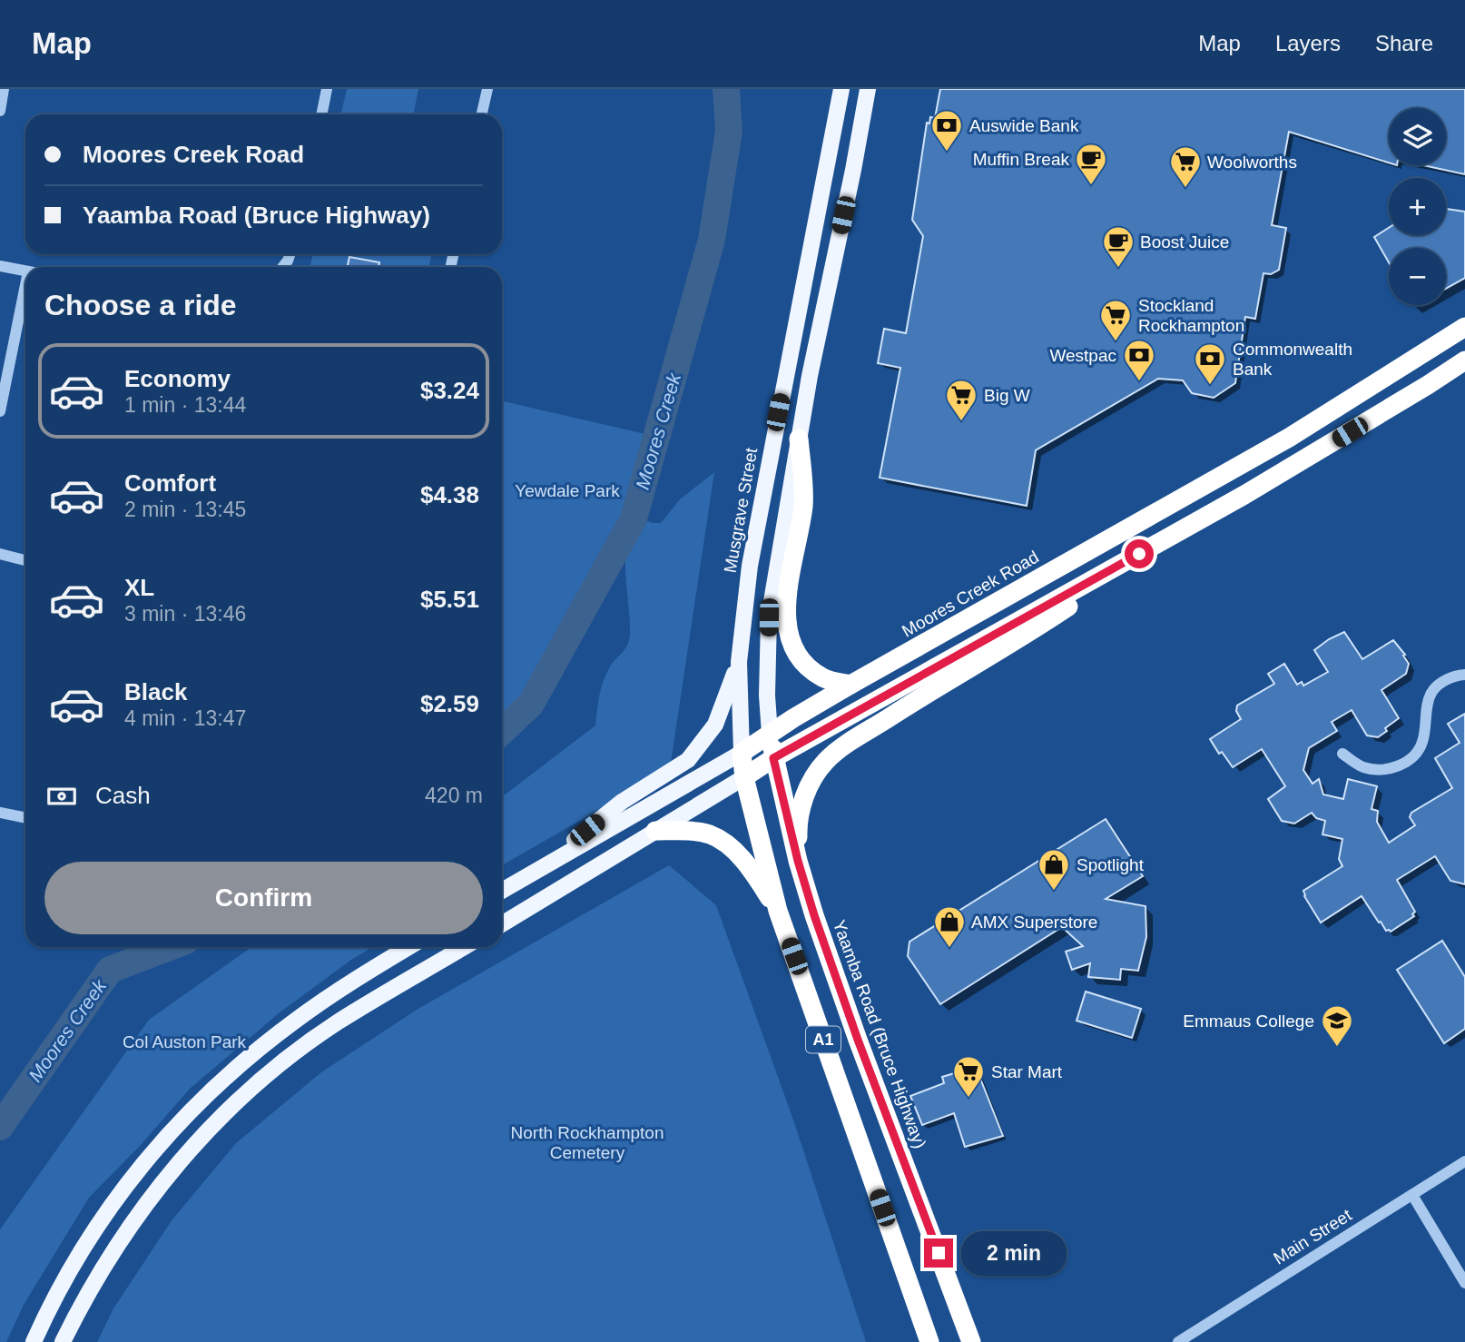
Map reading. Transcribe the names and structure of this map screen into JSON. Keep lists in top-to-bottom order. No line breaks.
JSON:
{"streets":{"highway":["Moores Creek Road","Yaamba Road (Bruce Highway)","A1"],"main road":["Musgrave Street"],"street":["Main Street"]},"crossings":[["Musgrave Street","Moores Creek Road"],["Musgrave Street","A1"],["Moores Creek Road","Yaamba Road (Bruce Highway)"],["Moores Creek Road","A1"],["Yaamba Road (Bruce Highway)","A1"]],"water":["Moores Creek"],"parks":["Yewdale Park","Col Auston Park","North Rockhampton Cemetery"],"places":{"bank":["Auswide Bank","Westpac","Commonwealth Bank"],"cafe":["Muffin Break","Boost Juice"],"supermarket":["Woolworths","Stockland Rockhampton","Big W","Star Mart"],"shop":["Spotlight","AMX Superstore"],"school or university":["Emmaus College"]},"page":{"header":"Map","nav":["Map","Layers","Share"],"map_buttons":["+","−"],"banner":["Moores Creek Road","Yaamba Road (Bruce Highway)"],"heading":"Choose a ride","list":[{"name":"Economy","note":"1 min · 13:44","value":"$3.24"},{"name":"Comfort","note":"2 min · 13:45","value":"$4.38"},{"name":"XL","note":"3 min · 13:46","value":"$5.51"},{"name":"Black","note":"4 min · 13:47","value":"$2.59"}],"pay":["Cash","420 m"],"buttons":"Confirm","bubble":"2 min"}}
